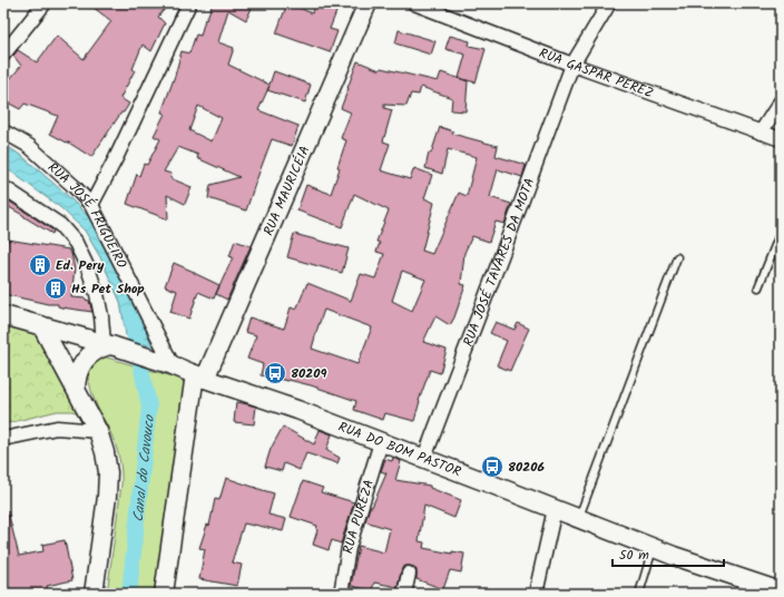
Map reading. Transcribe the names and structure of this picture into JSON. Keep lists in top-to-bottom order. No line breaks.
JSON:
{"streets":{"street":["RUA GASPAR PEREZ","RUA MAURICÉIA","RUA JOSÉ FRIGUEIRO","RUA JOSÉ TAVARES DA MOTA","RUA DO BOM PASTOR","RUA PUREZA"]},"crossings":[["RUA GASPAR PEREZ","RUA JOSÉ TAVARES DA MOTA"],["RUA MAURICÉIA","RUA DO BOM PASTOR"],["RUA JOSÉ FRIGUEIRO","RUA DO BOM PASTOR"],["RUA JOSÉ TAVARES DA MOTA","RUA DO BOM PASTOR"],["RUA DO BOM PASTOR","RUA PUREZA"]],"water":["Canal do Cavouco"],"places":{"building":["Ed. Pery","Hs Pet Shop"],"bus stop":["80209","80206"]},"scale_bar":"50 m"}
